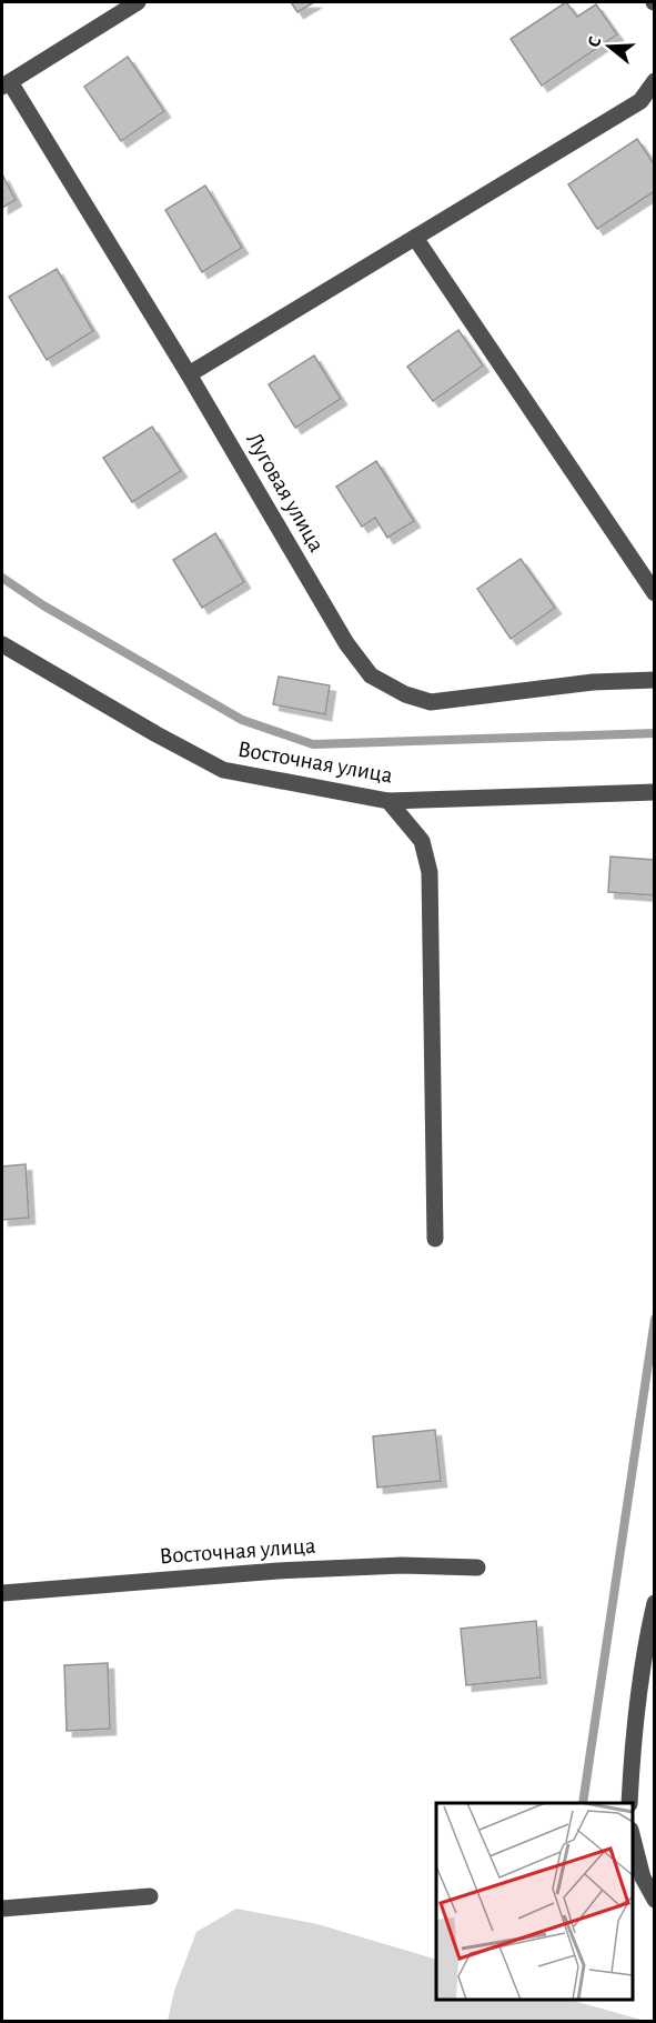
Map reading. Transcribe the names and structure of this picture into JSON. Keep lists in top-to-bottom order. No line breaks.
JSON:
{"streets":{"street":["Луговая улица","Восточная улица"]},"north":"left"}
